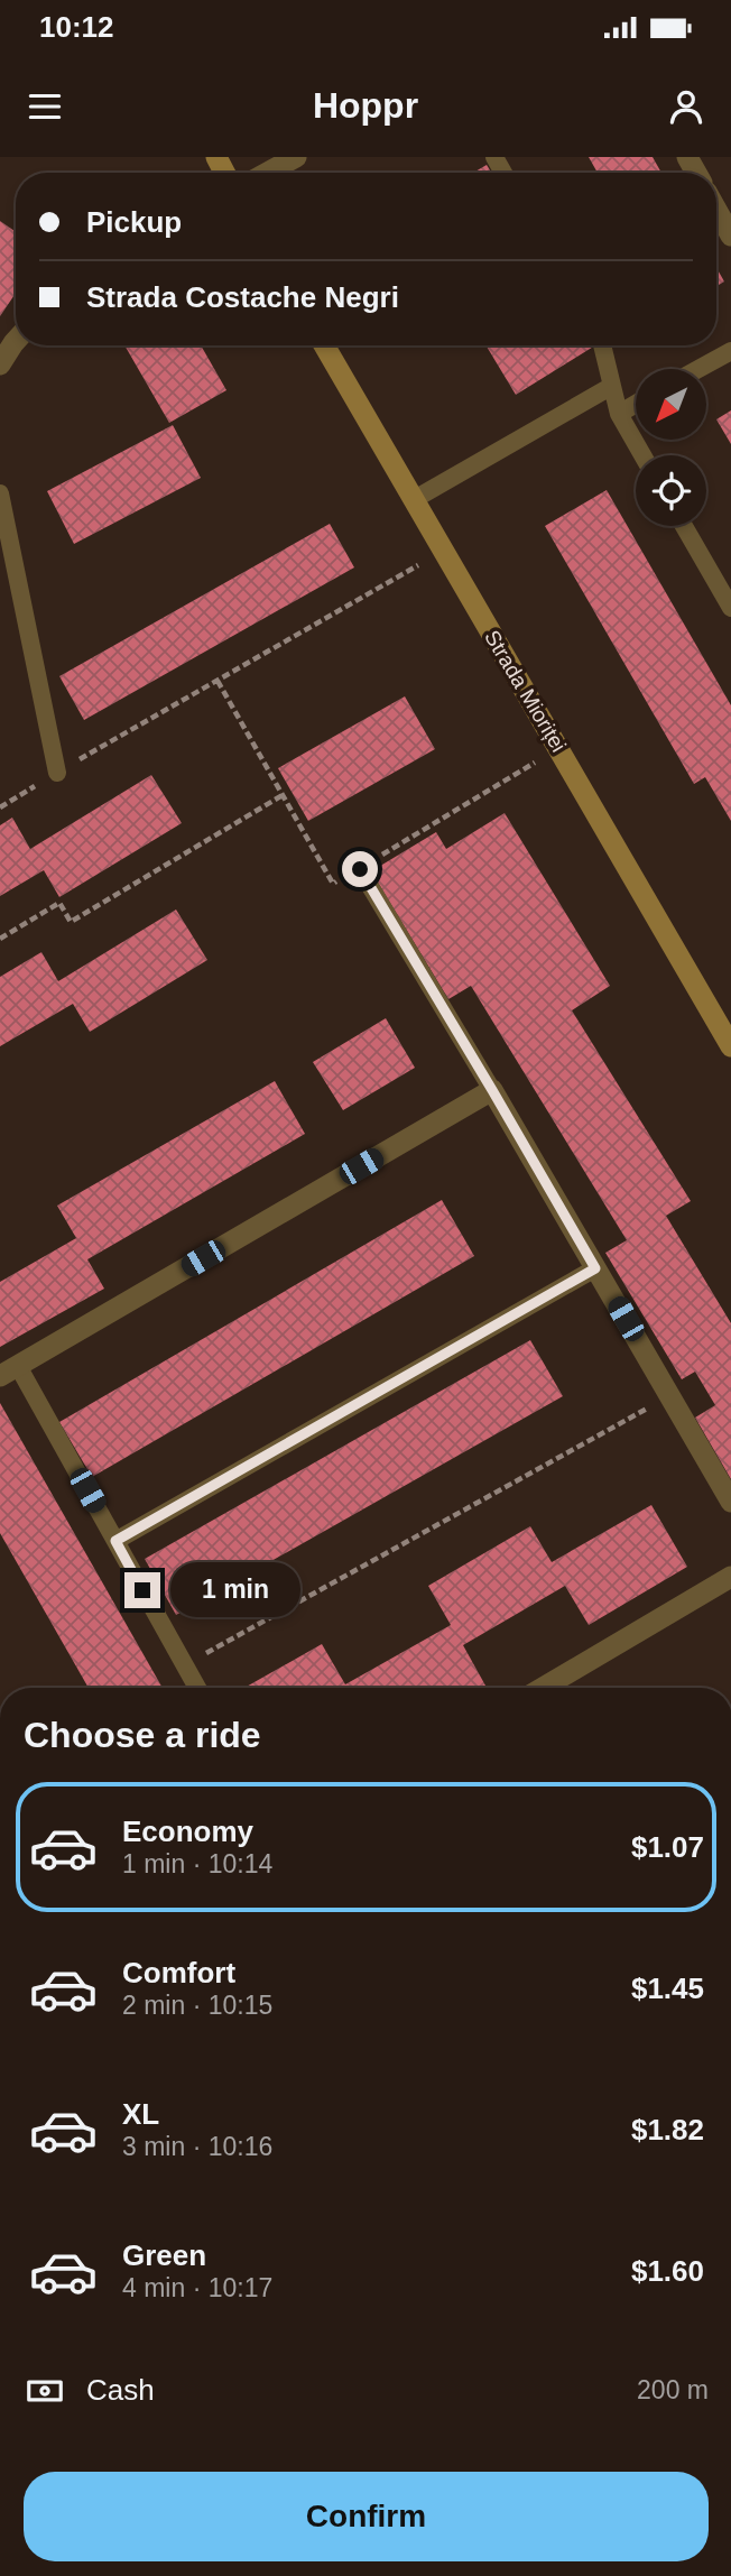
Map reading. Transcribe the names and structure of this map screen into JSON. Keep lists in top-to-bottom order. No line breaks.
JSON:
{"streets":{"main road":["Strada Mioriței"]},"north":"bottom left","page":{"status":"10:12","header":"Hoppr","banner":["Pickup","Strada Costache Negri"],"bubble":"1 min","heading":"Choose a ride","list":[{"name":"Economy","note":"1 min · 10:14","value":"$1.07"},{"name":"Comfort","note":"2 min · 10:15","value":"$1.45"},{"name":"XL","note":"3 min · 10:16","value":"$1.82"},{"name":"Green","note":"4 min · 10:17","value":"$1.60"}],"pay":["Cash","200 m"],"buttons":"Confirm"}}
